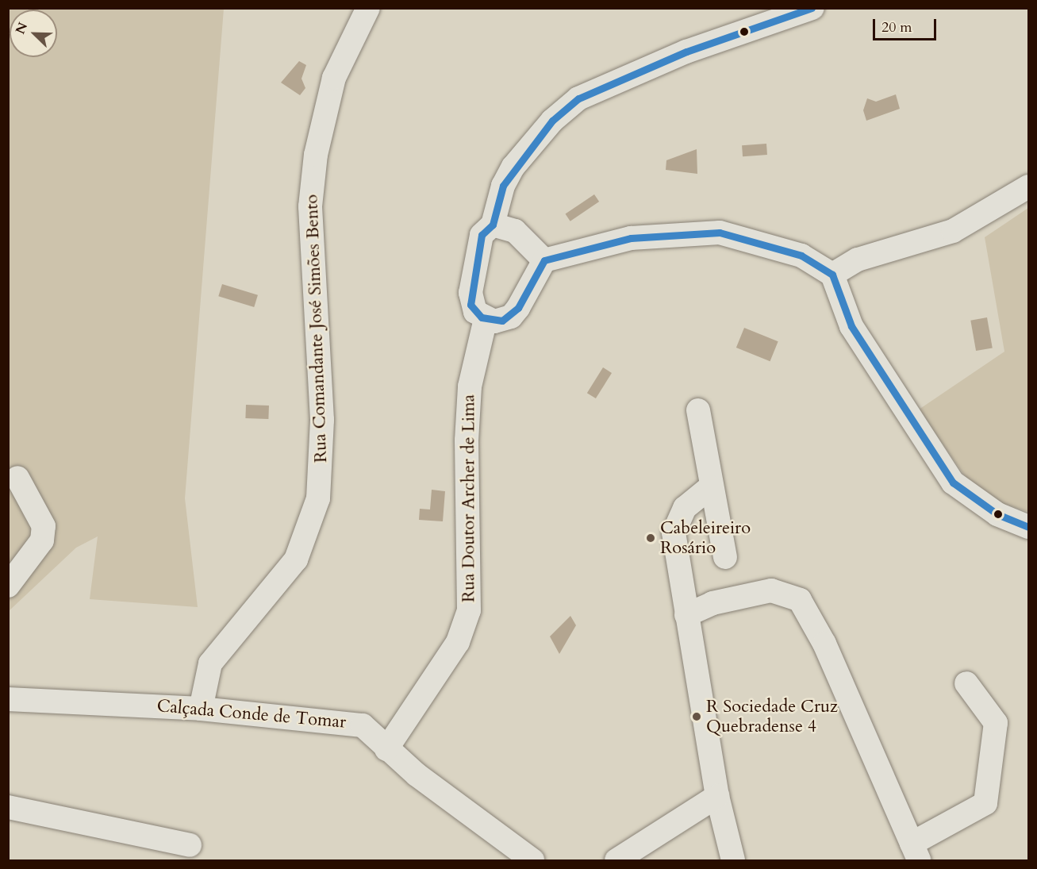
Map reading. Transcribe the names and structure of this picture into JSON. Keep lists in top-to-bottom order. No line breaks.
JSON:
{"streets":{"street":["Rua Comandante José Simões Bento","Rua Doutor Archer de Lima","Calçada Conde de Tomar"]},"crossings":[["Rua Comandante José Simões Bento","Calçada Conde de Tomar"],["Rua Doutor Archer de Lima","Calçada Conde de Tomar"]],"places":["Cabeleireiro Rosário","R Sociedade Cruz Quebradense 4"],"scale_bar":"20 m","north":"top left"}
